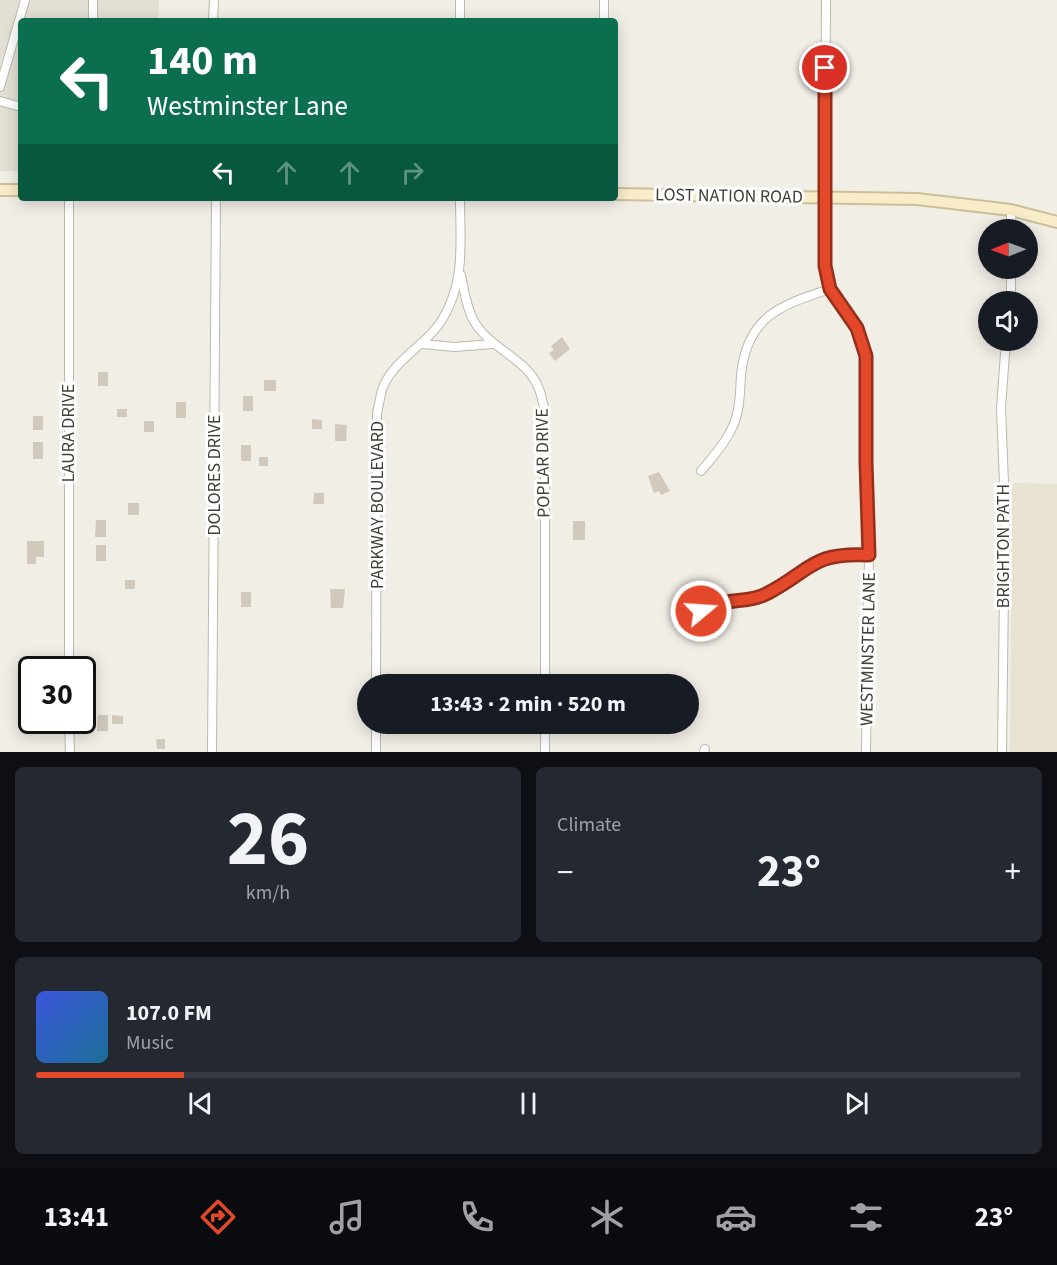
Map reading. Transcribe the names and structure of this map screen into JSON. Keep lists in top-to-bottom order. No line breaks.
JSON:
{"streets":{"street":["LOST NATION ROAD","LAURA DRIVE","POPLAR DRIVE","DOLORES DRIVE","PARKWAY BOULEVARD","BRIGHTON PATH","WESTMINSTER LANE"]},"crossings":[["LOST NATION ROAD","WESTMINSTER LANE"],["POPLAR DRIVE","PARKWAY BOULEVARD"]],"north":"left","page":{"turn":["140 m","Westminster Lane"],"limit":"30","trip":"13:43 · 2 min · 520 m","tile":[["26","km/h"],"Climate"],"heat":["−","23°","+"],"song":["107.0 FM","Music"],"tabs":["13:41","23°"]}}
